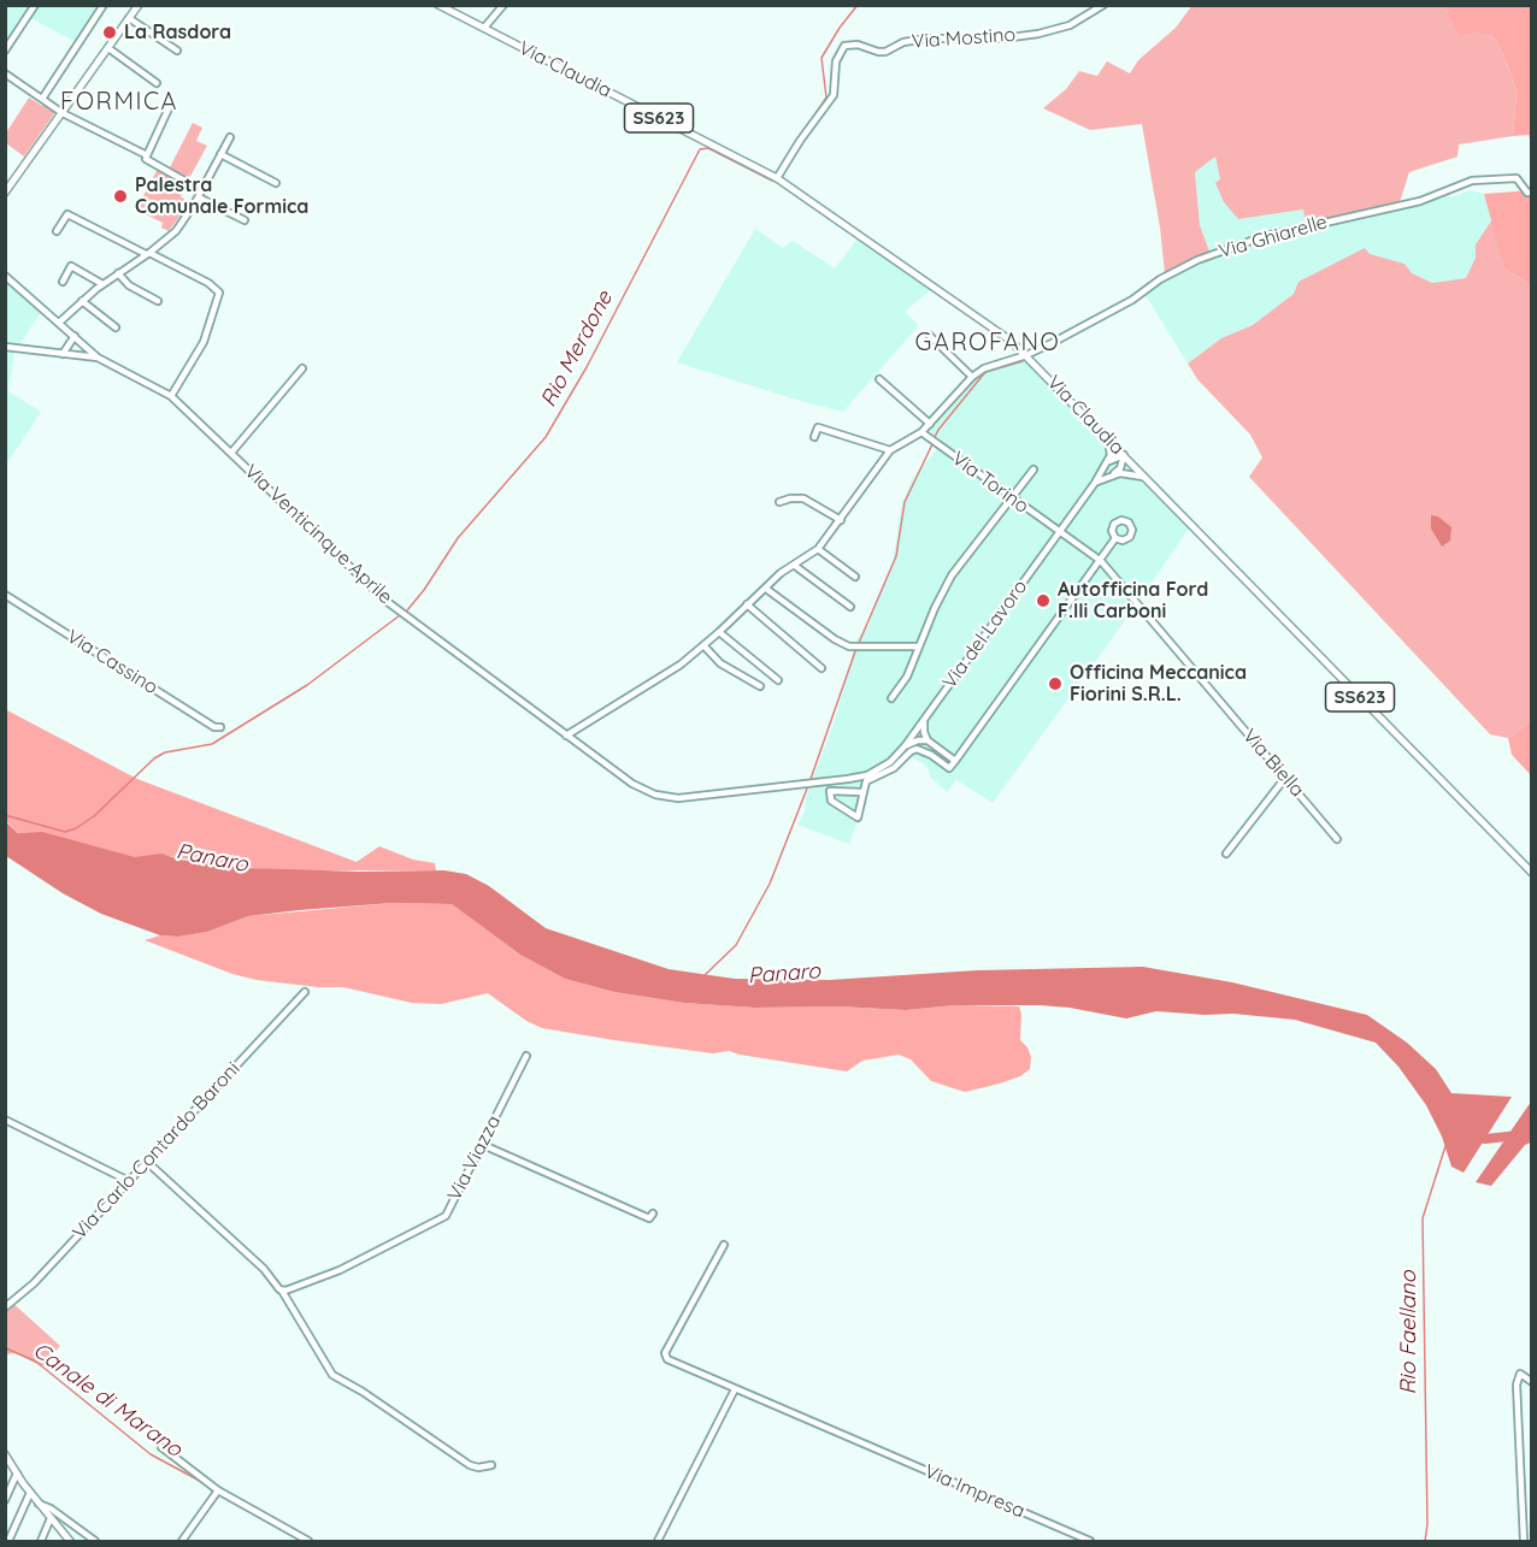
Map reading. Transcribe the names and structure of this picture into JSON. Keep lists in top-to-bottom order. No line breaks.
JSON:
{"streets":{"main road":["Via Claudia","SS623"],"street":["Via Mostino","Via Ghiarelle","Via Torino","Via Venticinque Aprile","Via del Lavoro","Via Cassino","Via Biella","Via Carlo Contardo Baroni","Via Viazza","Via Impresa"]},"crossings":[["Via Mostino","Via Claudia"],["Via Claudia","Via Ghiarelle"],["Via Torino","Via del Lavoro"],["Via Torino","Via Biella"],["Via Venticinque Aprile","Via del Lavoro"],["Via del Lavoro","Via Biella"]],"districts":["FORMICA","GAROFANO"],"water":["Rio Merdone","Panaro","Rio Faellano","Canale di Marano"],"places":["La Rasdora","Palestra Comunale Formica","Autofficina Ford F.lli Carboni","Officina Meccanica Fiorini S.R.L."]}
